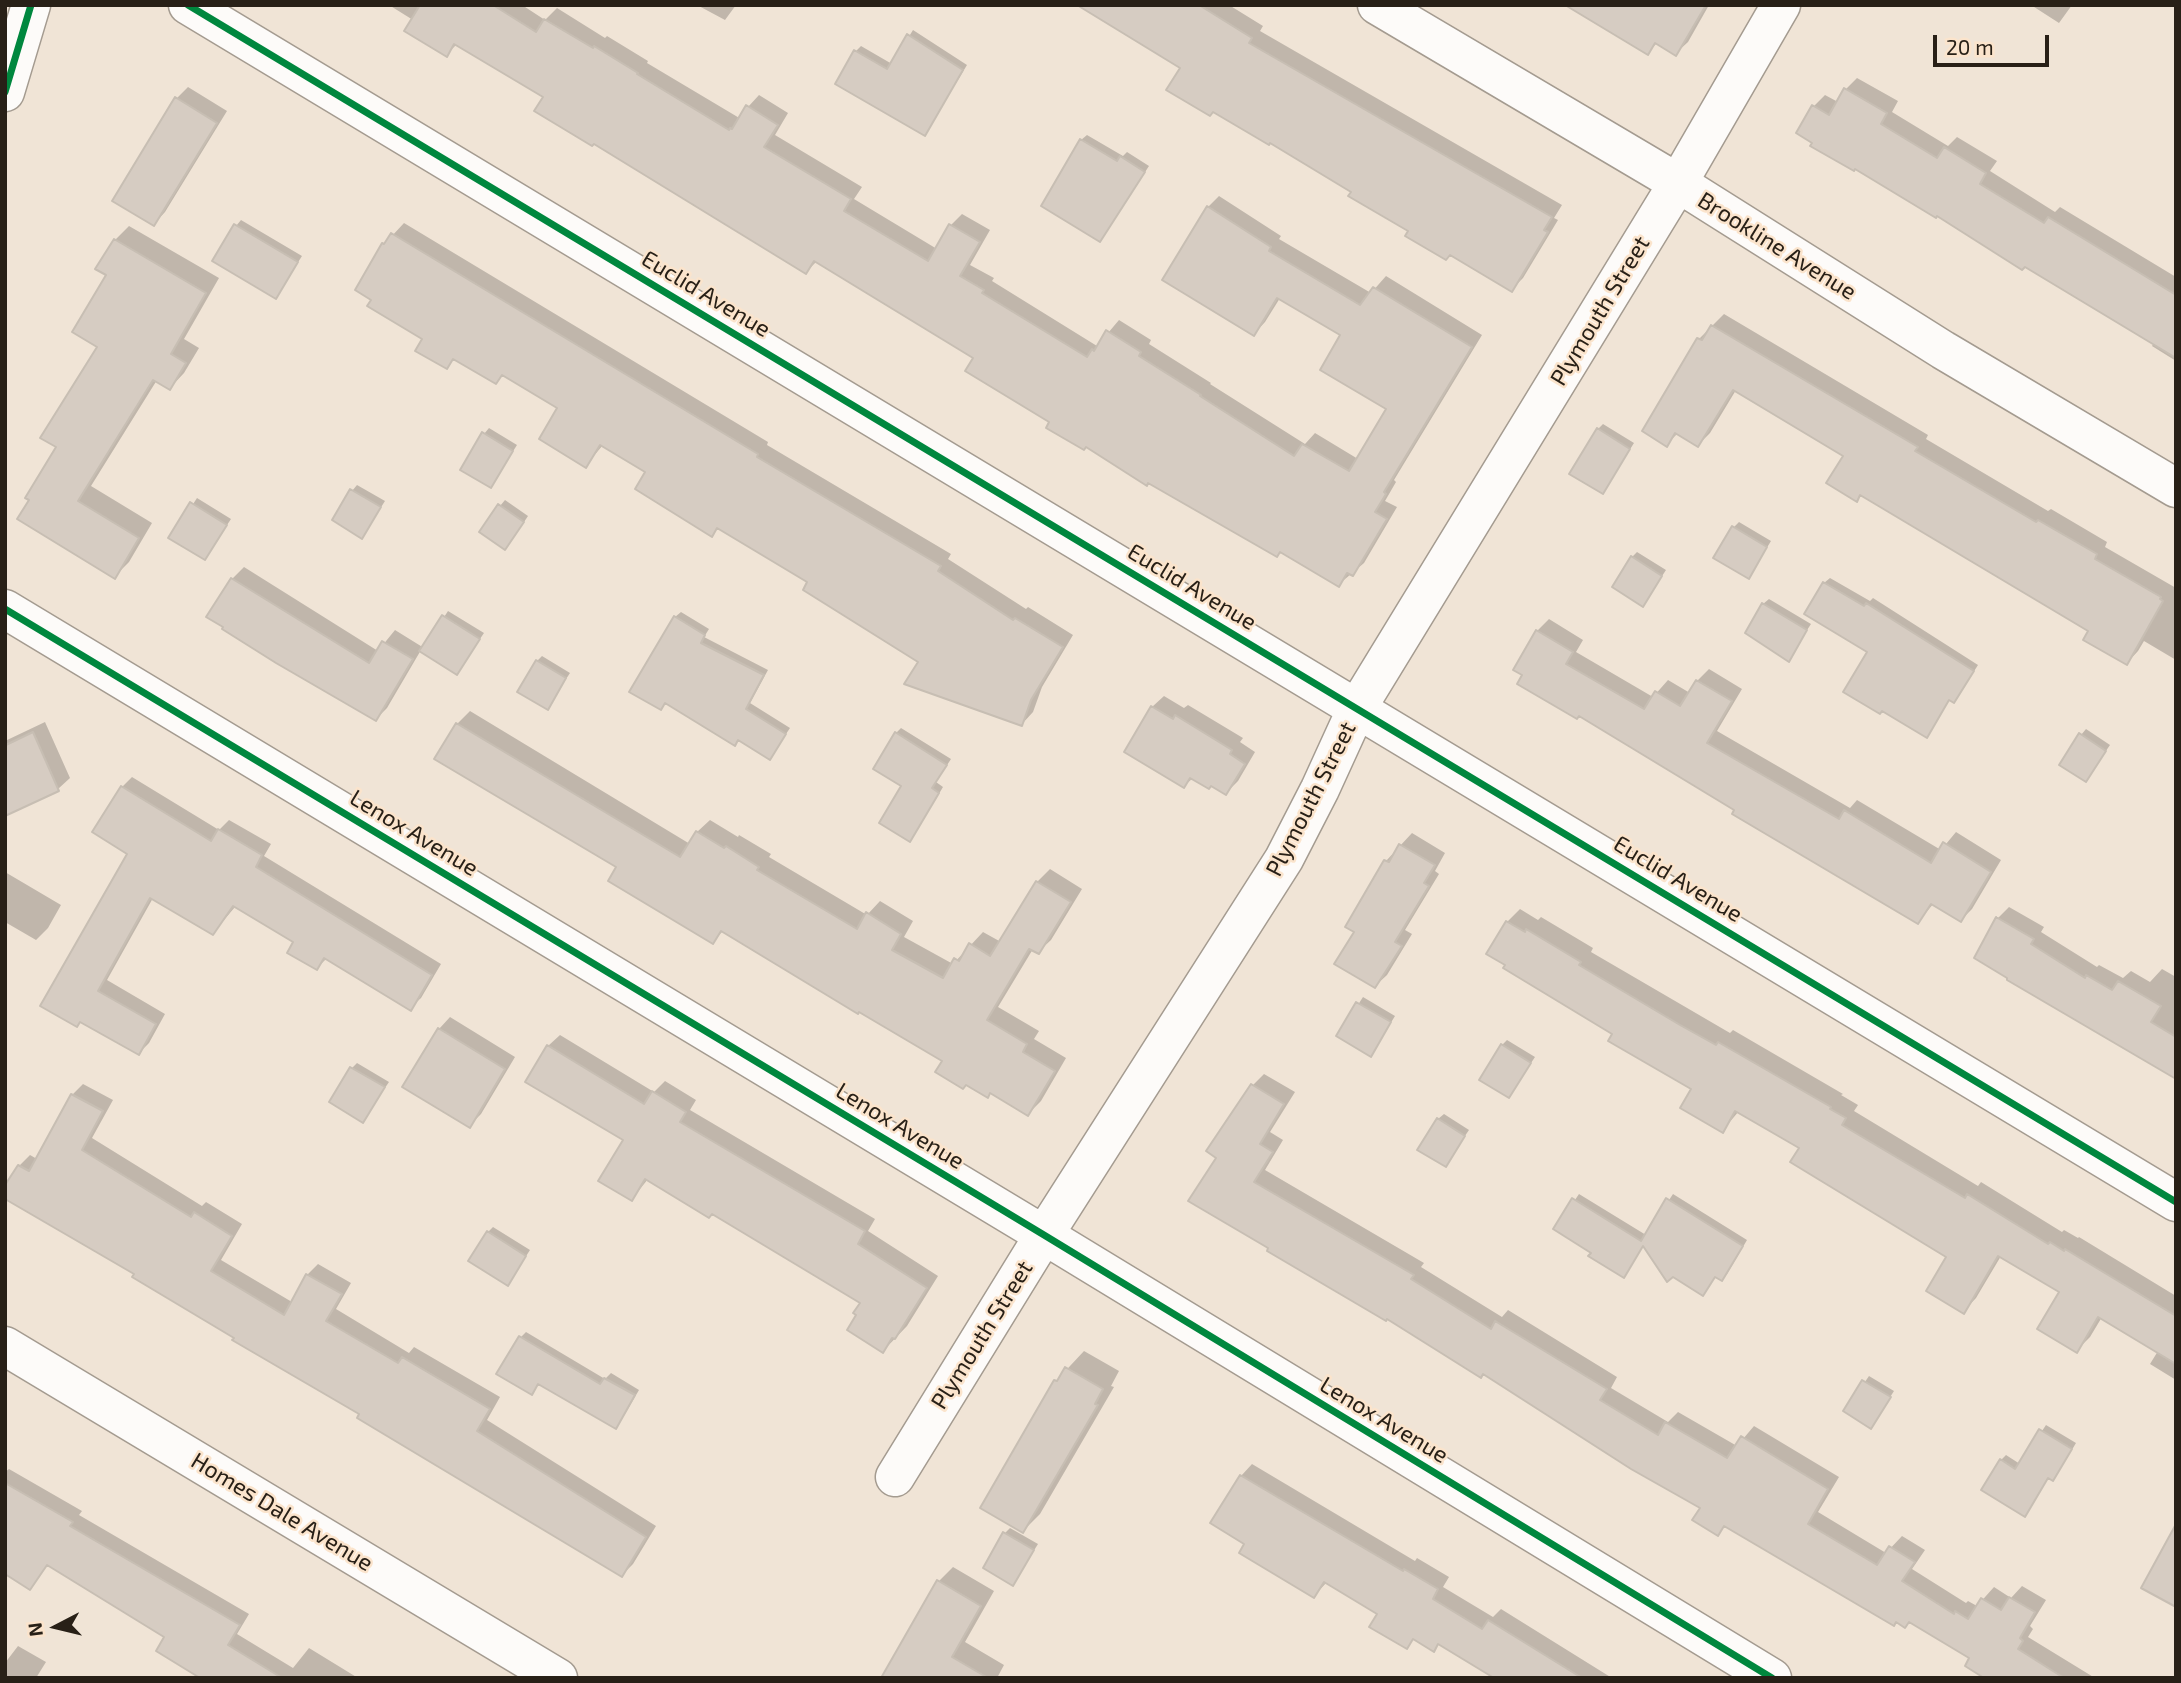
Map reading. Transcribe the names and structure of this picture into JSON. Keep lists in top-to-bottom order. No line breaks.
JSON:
{"streets":{"street":["Brookline Avenue","Euclid Avenue","Plymouth Street","Lenox Avenue","Homes Dale Avenue"]},"crossings":[["Brookline Avenue","Plymouth Street"],["Euclid Avenue","Plymouth Street"],["Plymouth Street","Lenox Avenue"]],"scale_bar":"20 m","north":"left"}
